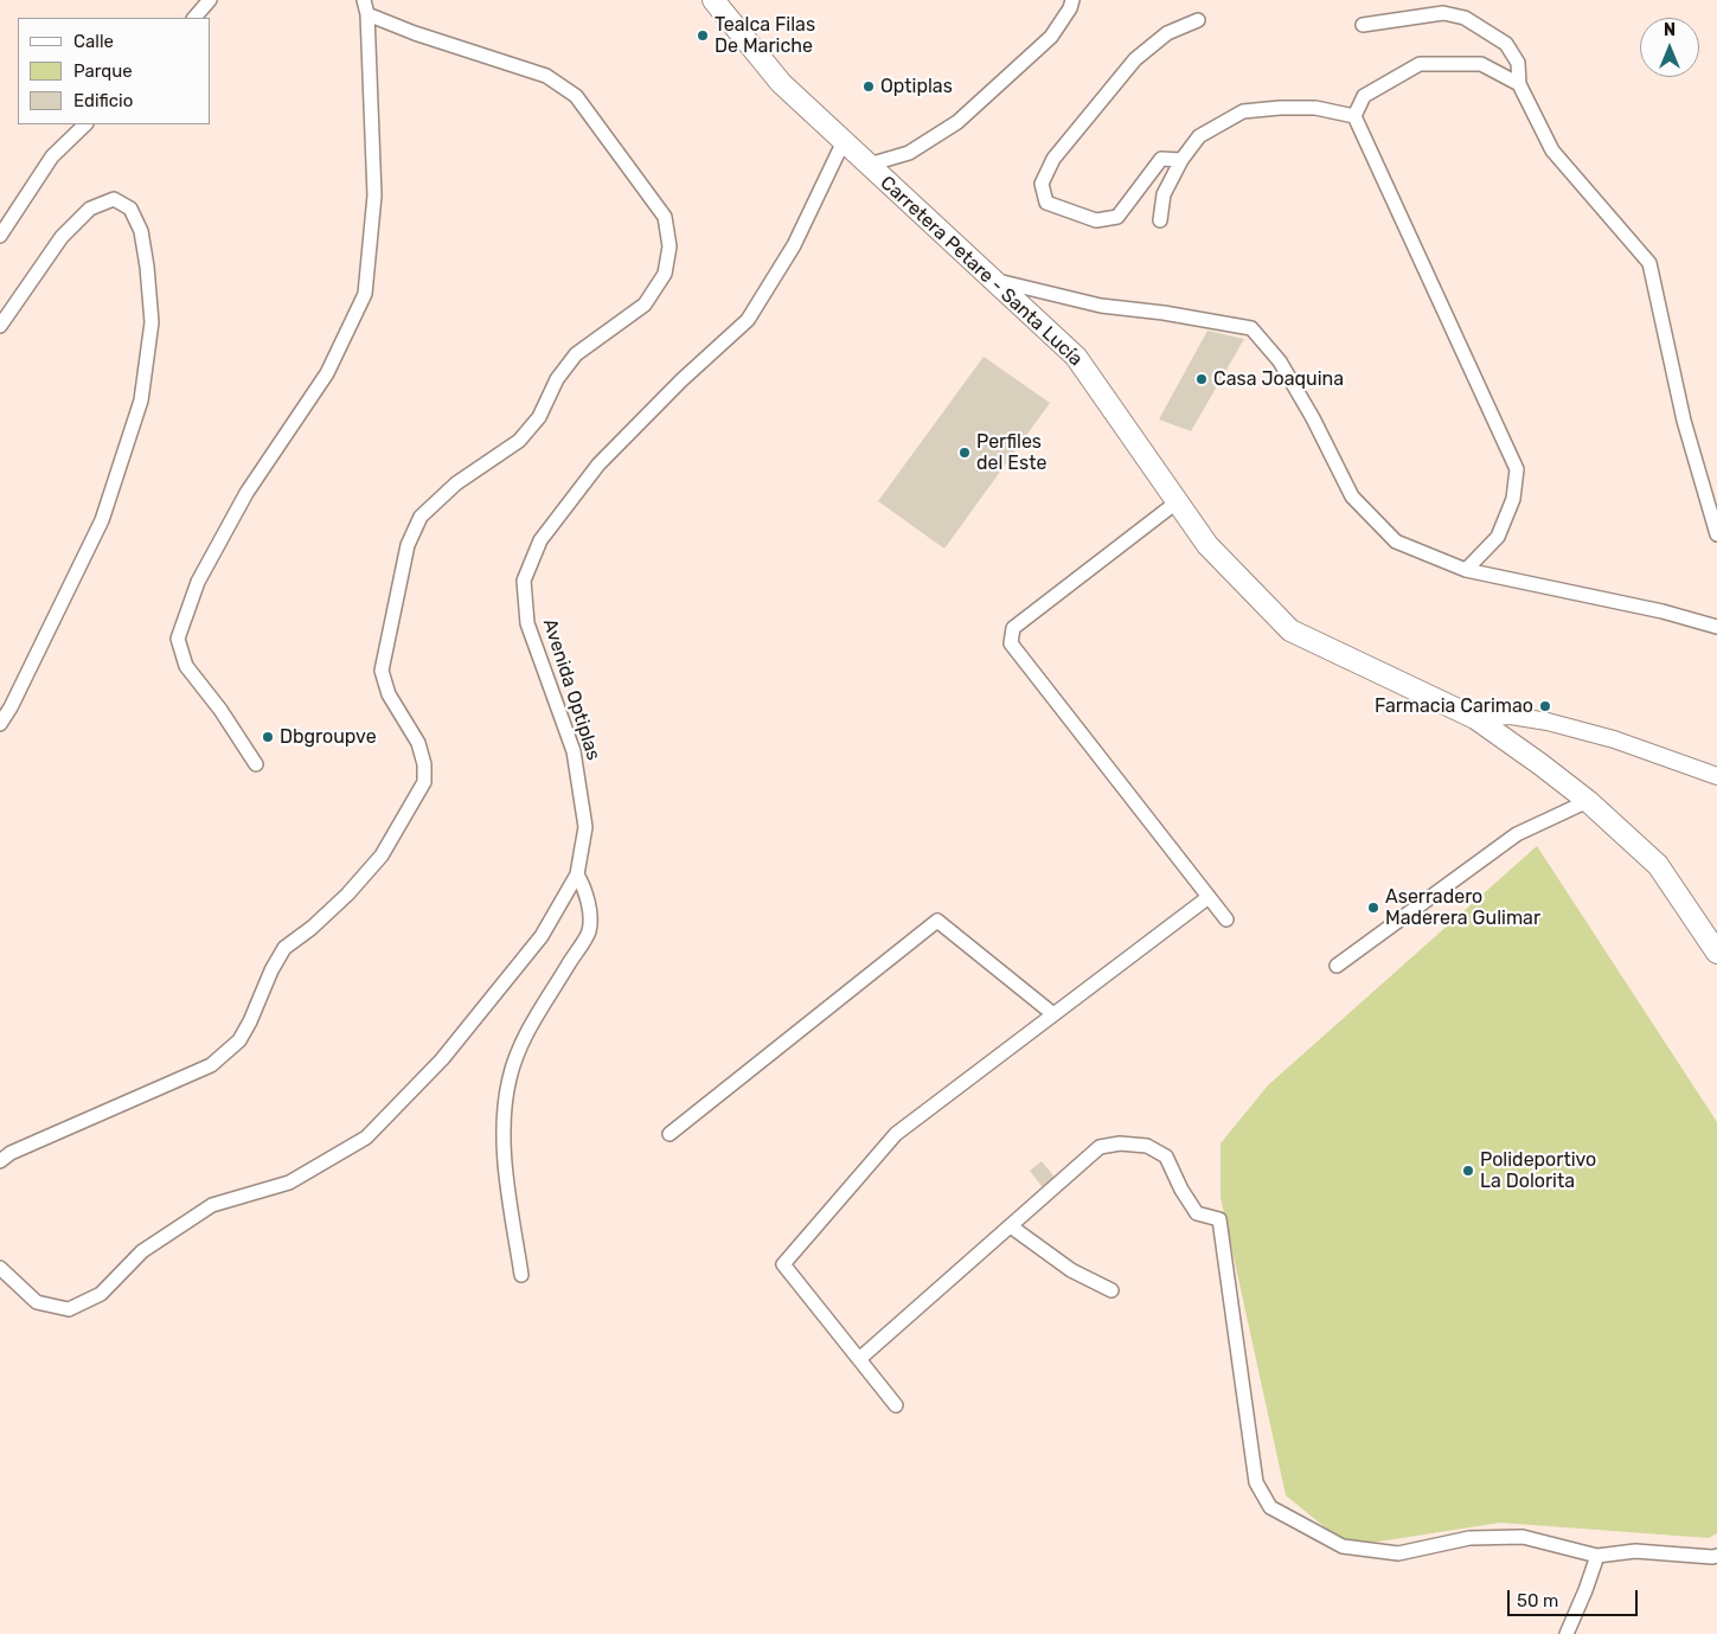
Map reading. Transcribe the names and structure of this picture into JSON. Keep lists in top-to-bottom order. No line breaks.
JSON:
{"streets":{"main road":["Carretera Petare - Santa Lucía"],"street":["Avenida Optiplas"]},"crossings":[["Carretera Petare - Santa Lucía","Avenida Optiplas"]],"places":["Tealca Filas De Mariche","Optiplas","Casa Joaquina","Perfiles del Este","Farmacia Carimao","Dbgroupve","Aserradero Maderera Gulimar","Polideportivo La Dolorita"],"legend":["Calle","Parque","Edificio"],"scale_bar":"50 m","north":"top"}
